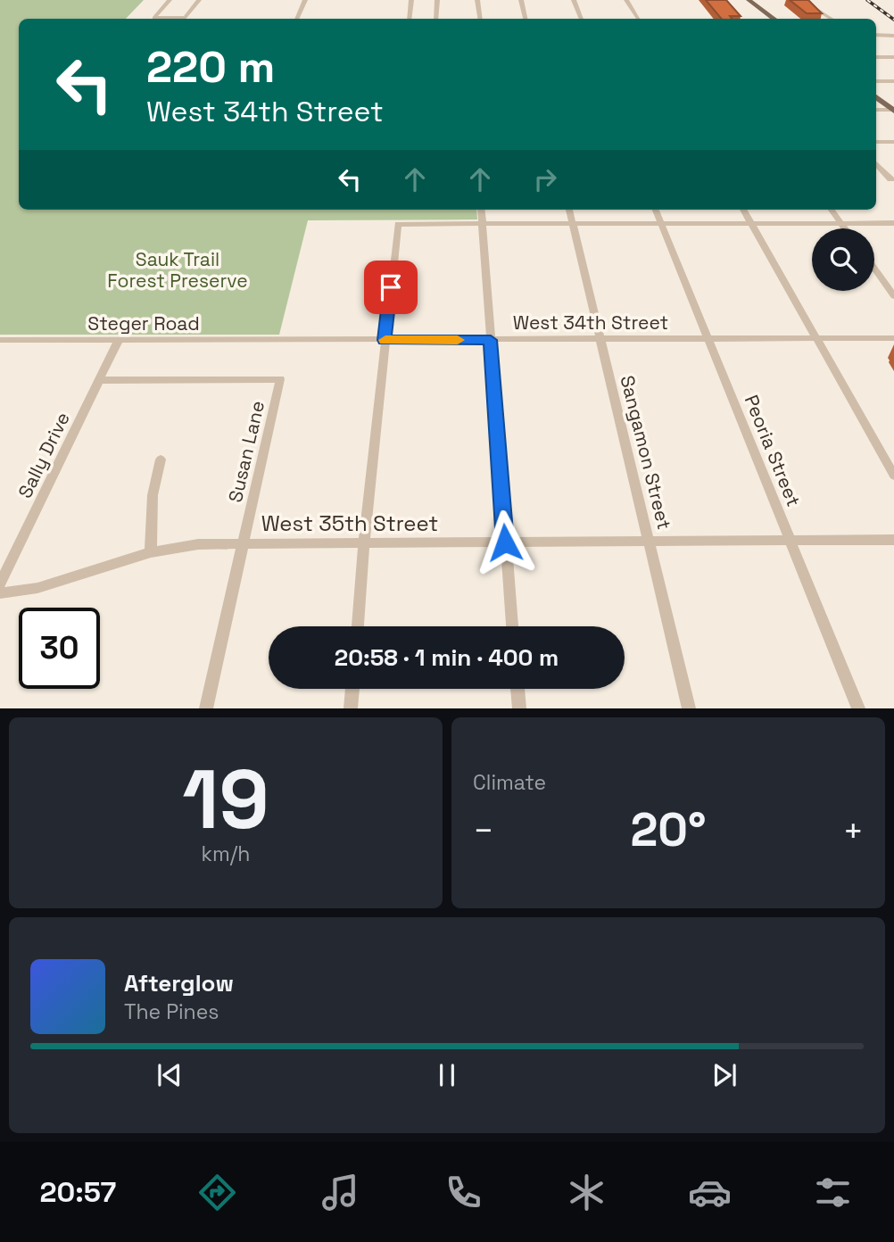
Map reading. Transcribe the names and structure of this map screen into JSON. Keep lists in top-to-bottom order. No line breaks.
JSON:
{"streets":{"street":["West 34th Street","Steger Road","Peoria Street","Susan Lane","Sangamon Street","Sally Drive","West 35th Street"]},"crossings":[["West 34th Street","Steger Road"],["West 34th Street","Peoria Street"],["West 34th Street","Sangamon Street"],["Steger Road","Sally Drive"],["Peoria Street","West 35th Street"],["Susan Lane","Sally Drive"],["Susan Lane","West 35th Street"],["Sangamon Street","West 35th Street"]],"parks":["Sauk Trail Forest Preserve"],"page":{"turn":["220 m","West 34th Street"],"limit":"30","trip":"20:58 · 1 min · 400 m","tile":[["19","km/h"],"Climate"],"heat":["−","20°","+"],"song":["Afterglow","The Pines"],"tabs":"20:57"}}
